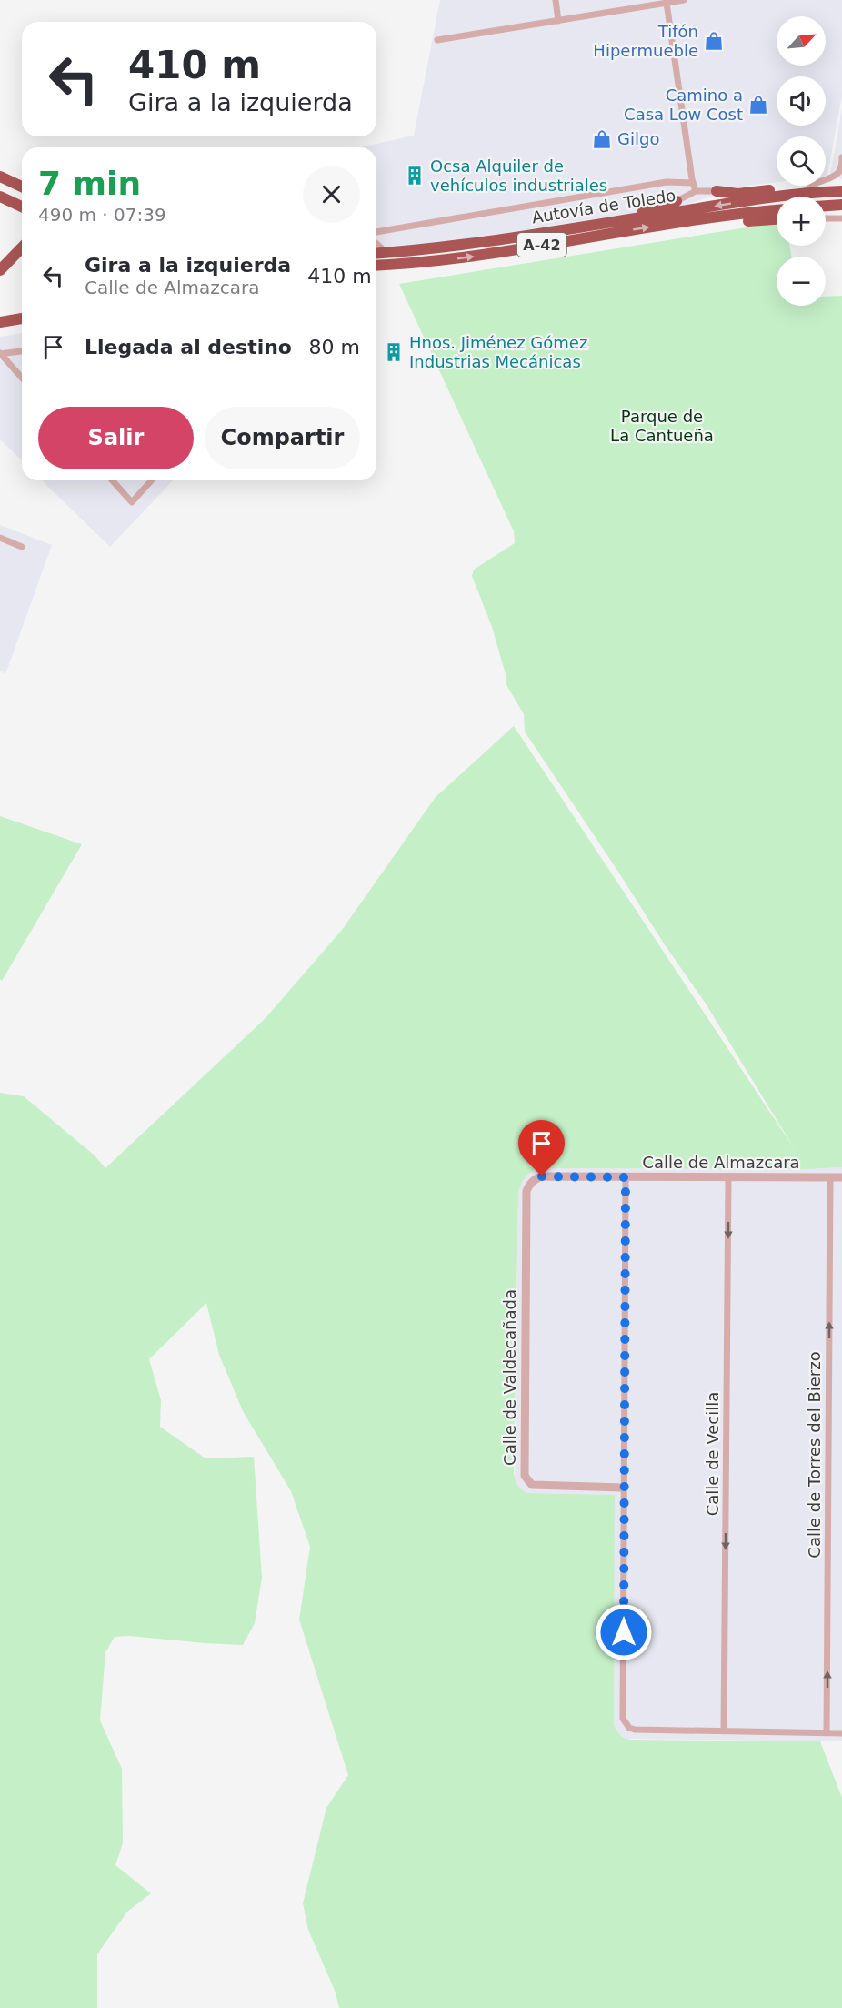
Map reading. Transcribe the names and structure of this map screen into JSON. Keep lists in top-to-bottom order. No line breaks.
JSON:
{"streets":{"highway":["Autovía de Toledo","A-42"],"street":["Calle de Almazcara","Calle de Valdecañada","Calle de Vecilla","Calle de Torres del Bierzo"]},"crossings":[["Calle de Almazcara","Calle de Valdecañada"],["Calle de Almazcara","Calle de Vecilla"],["Calle de Almazcara","Calle de Torres del Bierzo"]],"one_way":["Calle de Vecilla","Calle de Torres del Bierzo"],"parks":["Parque de La Cantueña"],"places":{"shop":["Tifón Hipermueble","Camino a Casa Low Cost","Gilgo"],"building":["Ocsa Alquiler de vehículos industriales","Hnos. Jiménez Gómez Industrias Mecánicas"]},"north":"top right","page":{"map_buttons":["+","−"],"turn":["410 m","Gira a la izquierda"],"heading":["7 min","490 m · 07:39"],"list":[{"name":"Gira a la izquierda","note":"Calle de Almazcara","value":"410 m"},{"name":"Llegada al destino","value":"80 m"}],"buttons":["Salir","Compartir"]}}
